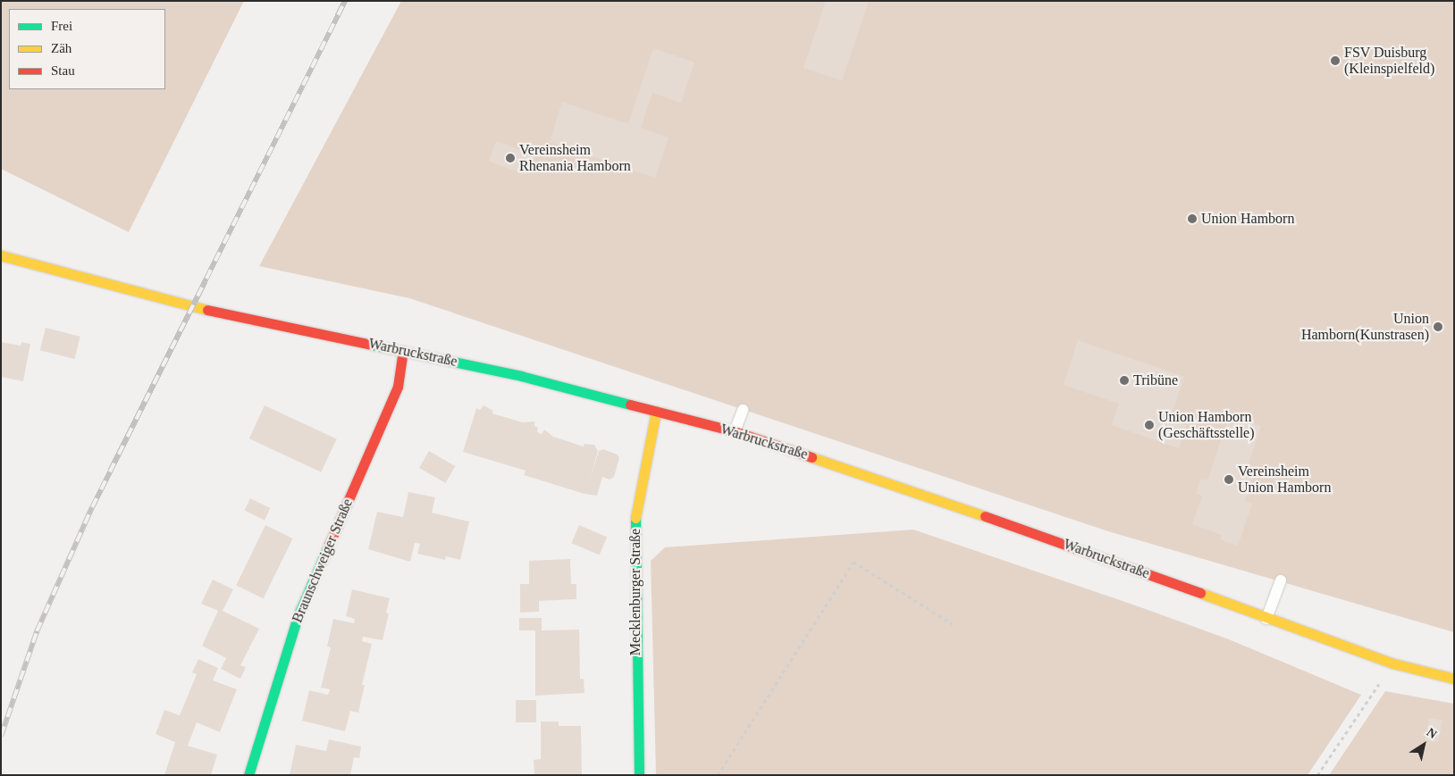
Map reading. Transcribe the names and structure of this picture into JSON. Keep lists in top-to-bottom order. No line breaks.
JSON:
{"streets":{"street":["Warbruckstraße","Braunschweiger Straße","Mecklenburger Straße"]},"crossings":[["Warbruckstraße","Braunschweiger Straße"],["Warbruckstraße","Mecklenburger Straße"]],"places":["FSV Duisburg (Kleinspielfeld)","Vereinsheim Rhenania Hamborn","Union Hamborn","Union Hamborn(Kunstrasen)","Tribüne","Union Hamborn (Geschäftsstelle)","Vereinsheim Union Hamborn"],"legend":["Frei","Zäh","Stau"],"north":"top right"}
